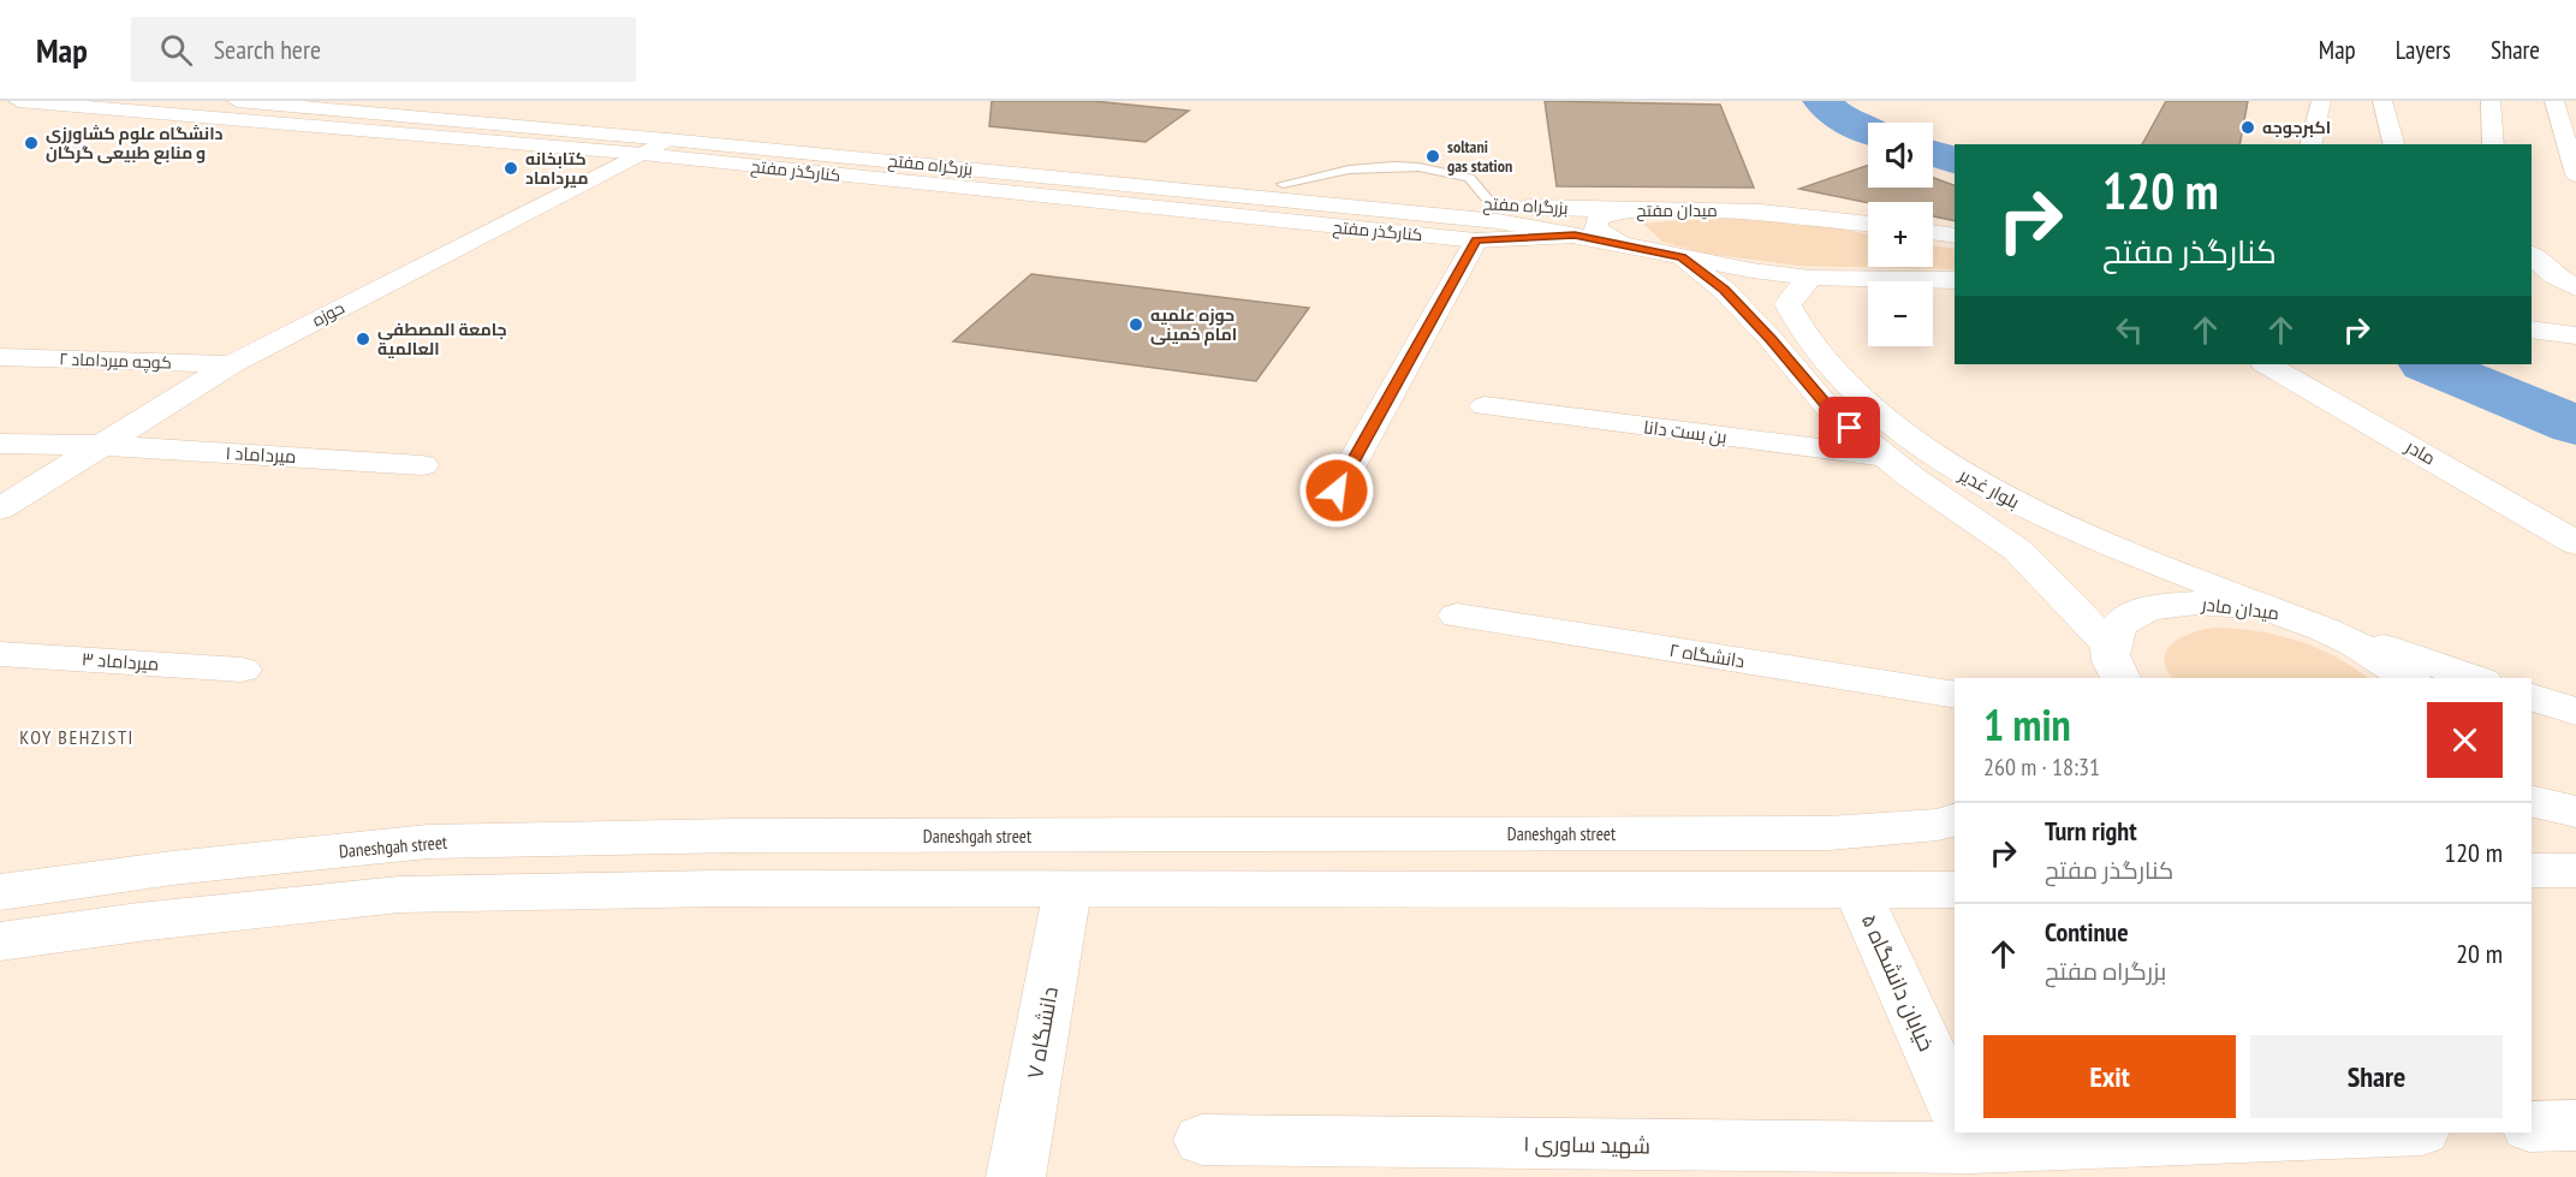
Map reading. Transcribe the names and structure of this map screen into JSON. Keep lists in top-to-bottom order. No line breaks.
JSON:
{"streets":{"main road":["بزرگراه مفتح","کنارگذر مفتح","میدان مفتح","حوزه","کوچه میرداماد ۲","بن بست دانا","مادر","۱ میرداماد","بلوار غدیر","میدان مادر","دانشگاه ۲","۳ میرداماد","Daneshgah street","خیابان دانشگاه ۵","۷ دانشگاه","۱ شهید ساوری"]},"crossings":[["بزرگراه مفتح","کنارگذر مفتح"],["بزرگراه مفتح","میدان مفتح"],["بزرگراه مفتح","حوزه"],["کنارگذر مفتح","حوزه"],["میدان مفتح","بلوار غدیر"],["حوزه","کوچه میرداماد ۲"],["حوزه","۱ میرداماد"],["بن بست دانا","بلوار غدیر"],["بلوار غدیر","میدان مادر"]],"districts":["KOY BEHZISTI"],"places":["اکبرجوجه","دانشگاه علوم کشاورزی و منابع طبیعی گرگان","soltani gas station","کتابخانه میرداماد","حوزه علمیه امام خمینی","جامعة المصطفی العالمیة"],"page":{"header":"Map","search":"Search here","nav":["Map","Layers","Share"],"map_buttons":["+","−"],"turn":["120 m","کنارگذر مفتح"],"heading":["1 min","260 m · 18:31"],"list":[{"name":"Turn right","note":"کنارگذر مفتح","value":"120 m"},{"name":"Continue","note":"بزرگراه مفتح","value":"20 m"}],"buttons":["Exit","Share"]}}
